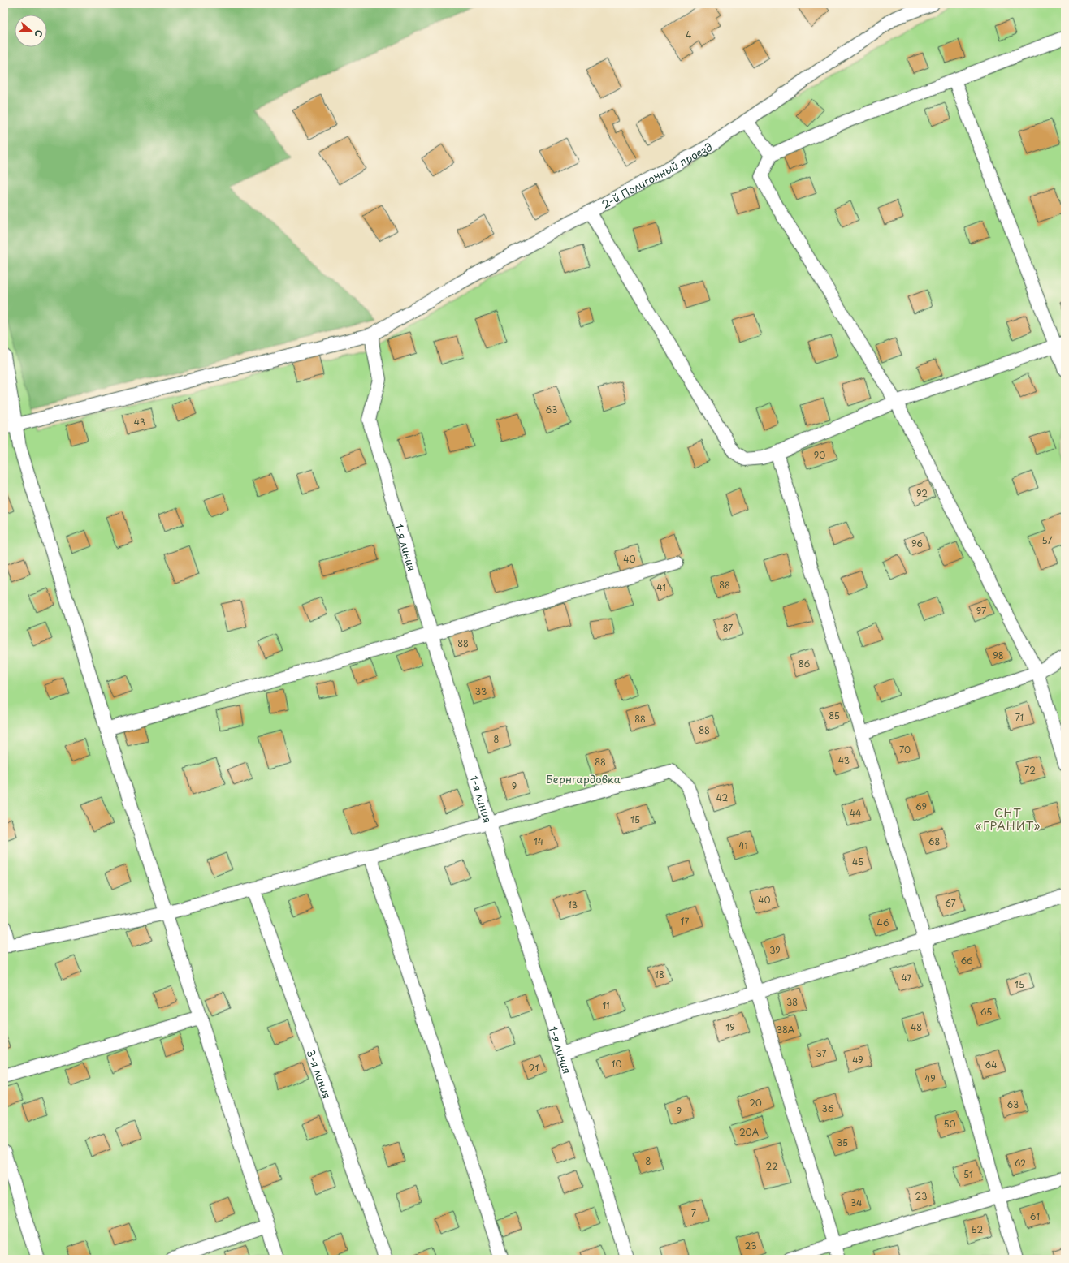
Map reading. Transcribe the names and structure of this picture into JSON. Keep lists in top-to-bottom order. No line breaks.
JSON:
{"streets":{"street":["2-й Полигонный проезд","1-я линия","3-я линия"]},"crossings":[["2-й Полигонный проезд","1-я линия"]],"districts":["СНТ «ГРАНИТ»"],"parks":["Бернгардовка"],"house_numbers":["4","63","43","90","92","57","96","40","88","41","97","87","88","98","86","33","85","71","88","88","8","70","43","88","72","9","42","69","44","15","14","68","41","45","40","67","13","17","46","39","66","18","47","15","38","11","65","19","48","38А","37","49","10","64","21","49","20","63","36","9","50","20А","35","8","62","22","51","23","34","7","61","52","23"],"north":"right"}
